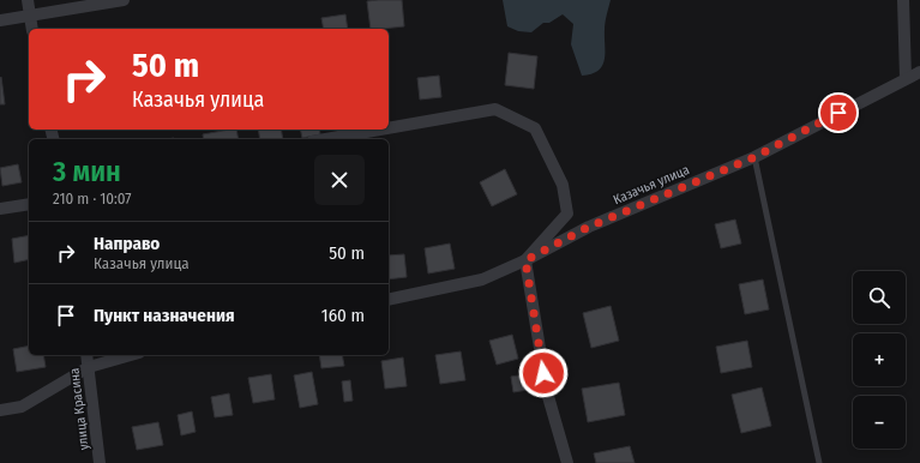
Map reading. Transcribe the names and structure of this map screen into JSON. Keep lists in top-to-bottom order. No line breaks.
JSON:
{"streets":{"street":["Казачья улица","улица Красина"]},"page":{"turn":["50 m","Казачья улица"],"heading":["3 мин","210 m · 10:07"],"list":[{"name":"Направо","note":"Казачья улица","value":"50 m"},{"name":"Пункт назначения","value":"160 m"}],"map_buttons":["+","−"]}}
